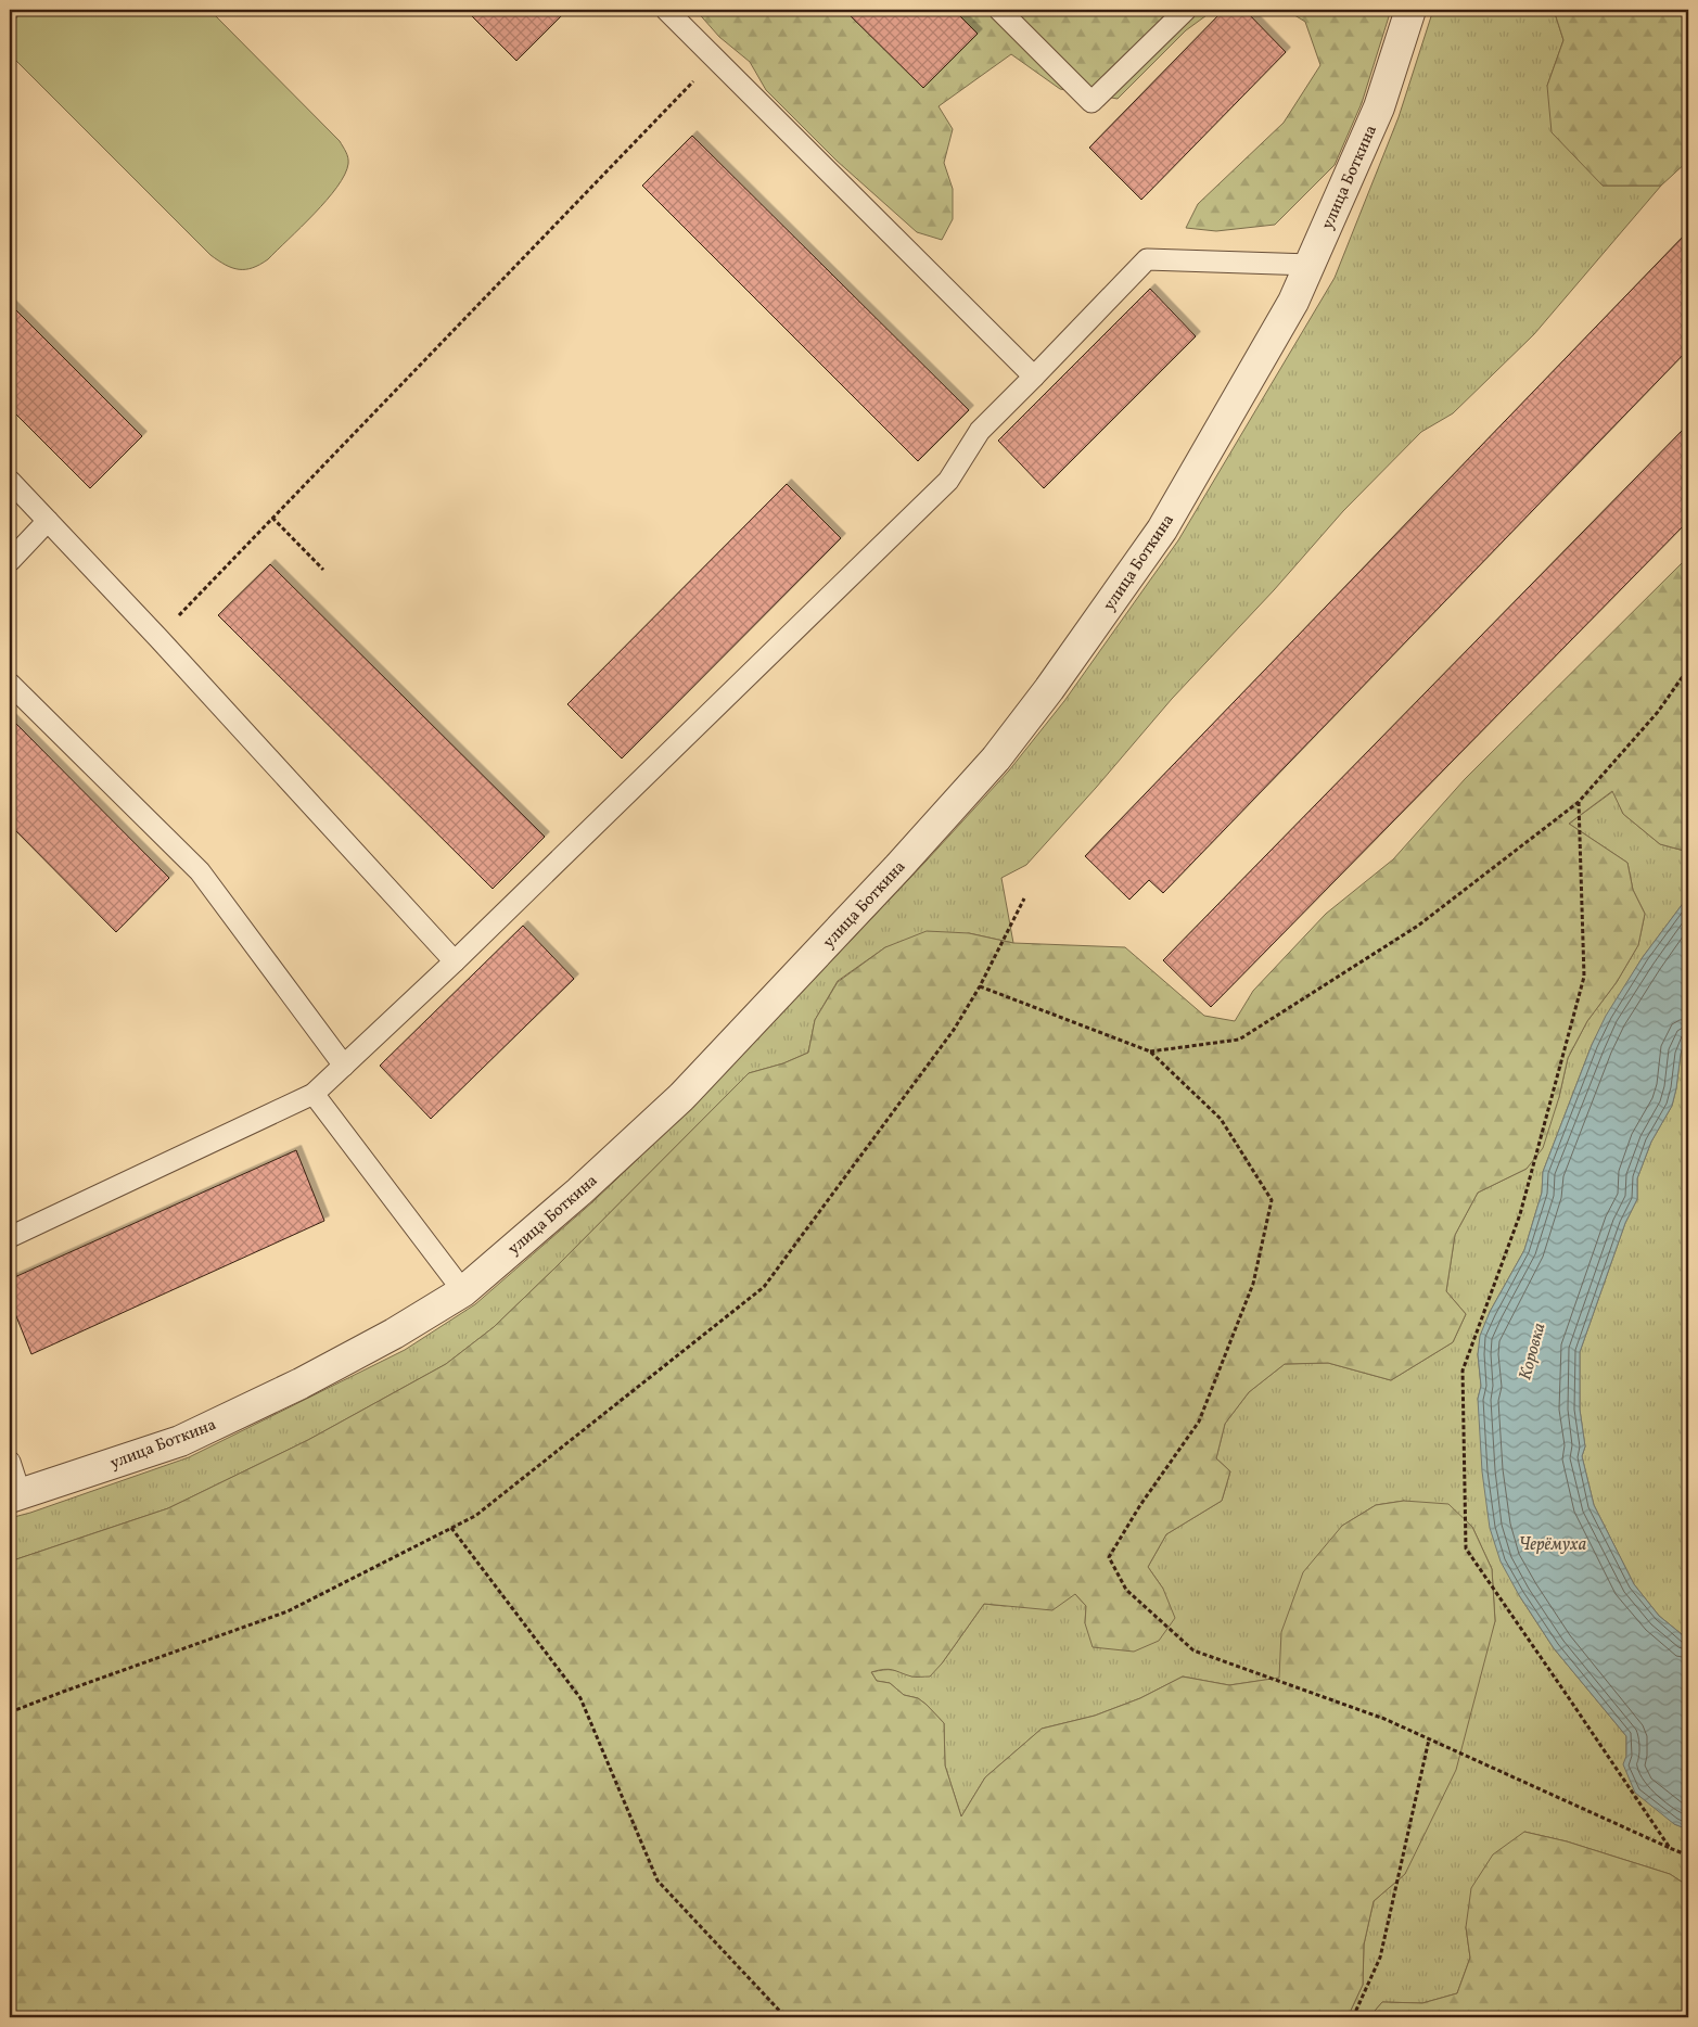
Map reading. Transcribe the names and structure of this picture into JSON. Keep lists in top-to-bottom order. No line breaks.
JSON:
{"streets":{"street":["улица Боткина"]},"water":["Коровка","Черёмуха"]}
